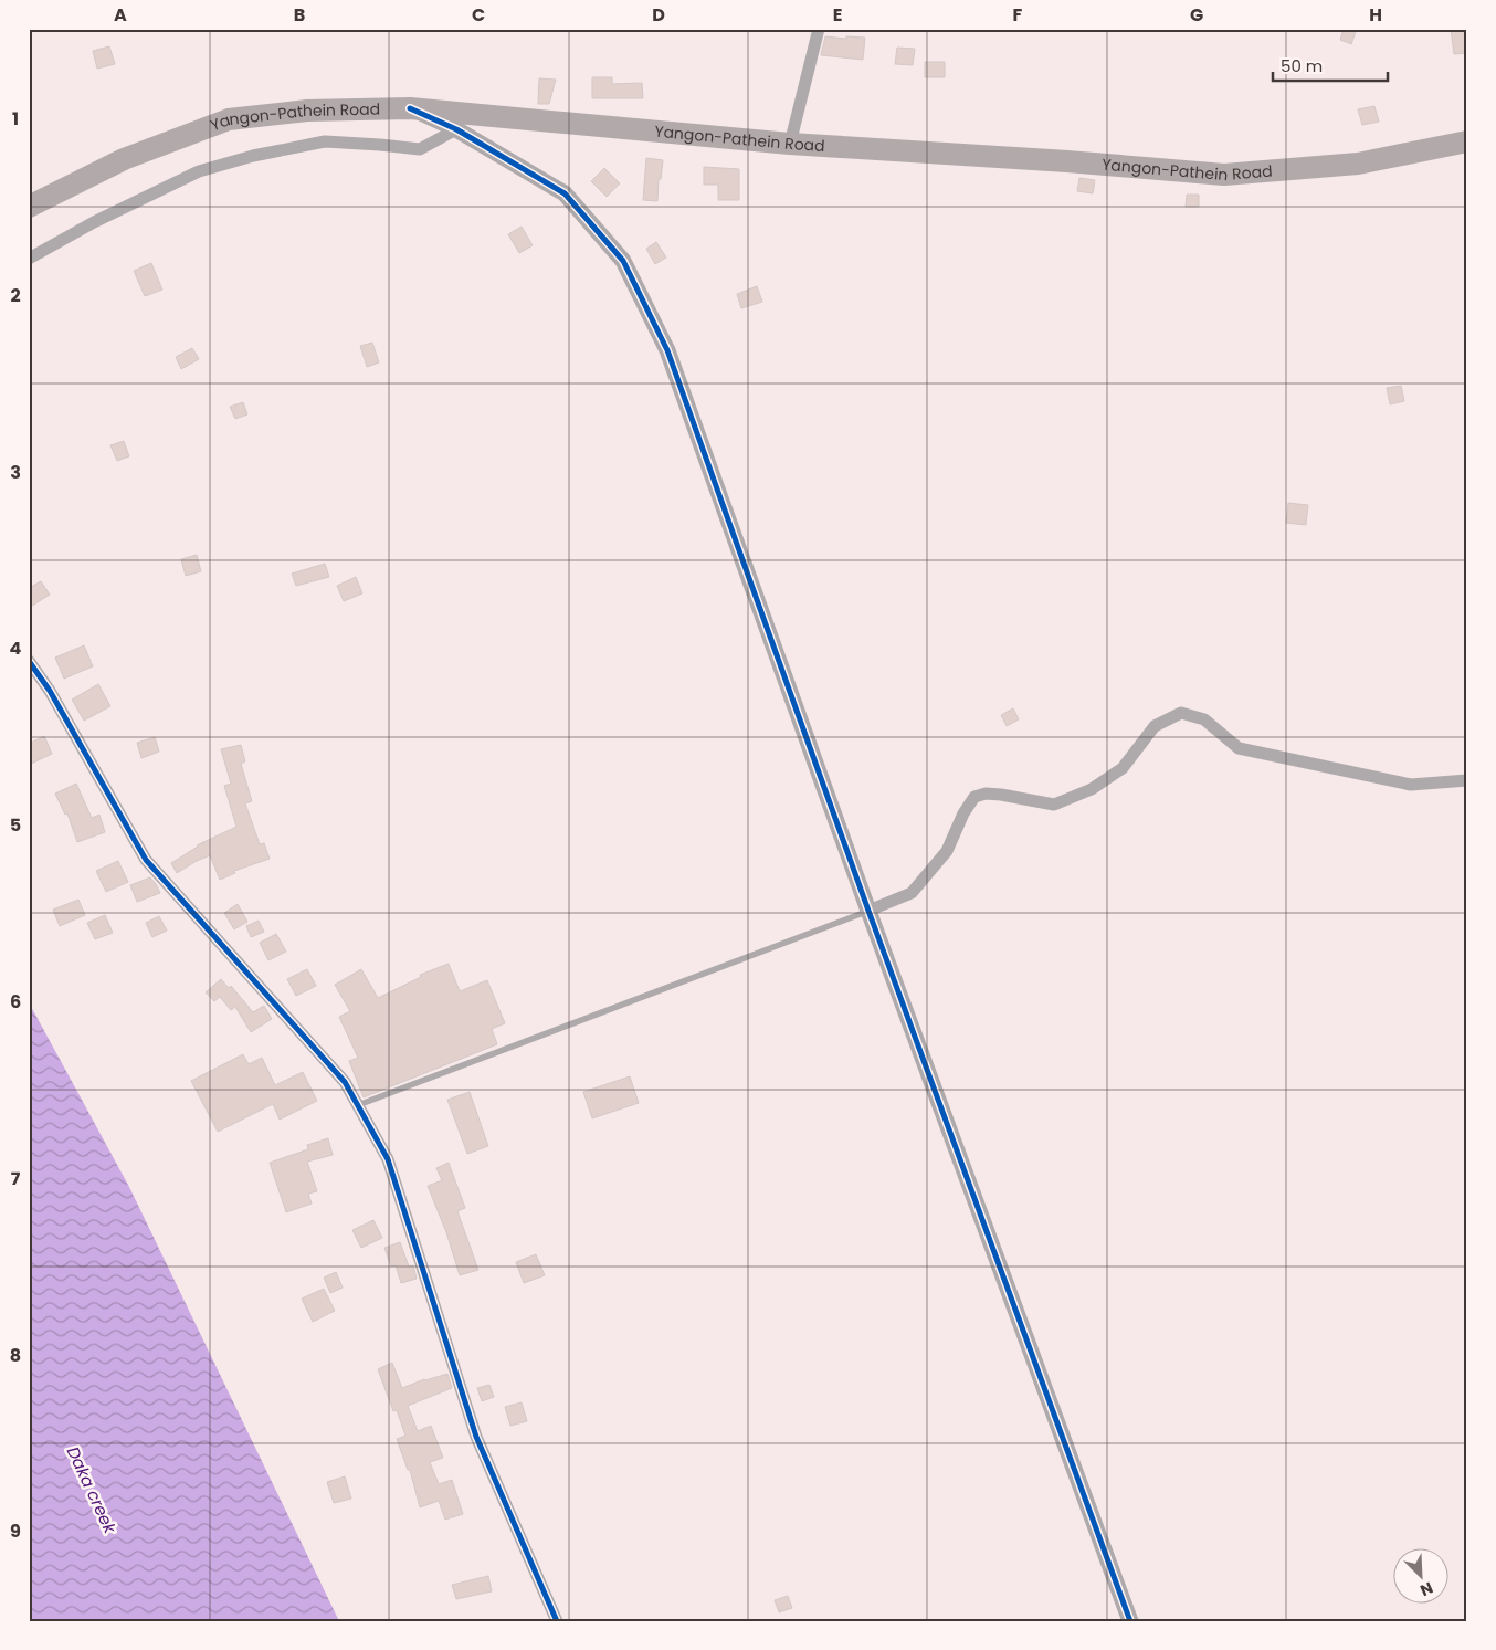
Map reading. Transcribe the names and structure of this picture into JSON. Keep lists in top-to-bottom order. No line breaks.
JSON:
{"streets":{"highway":["Yangon-Pathein Road"]},"water":["Daka creek"],"scale_bar":"50 m","north":"bottom right","grid":{"columns":["A","B","C","D","E","F","G","H"],"rows":["1","2","3","4","5","6","7","8","9"]}}
